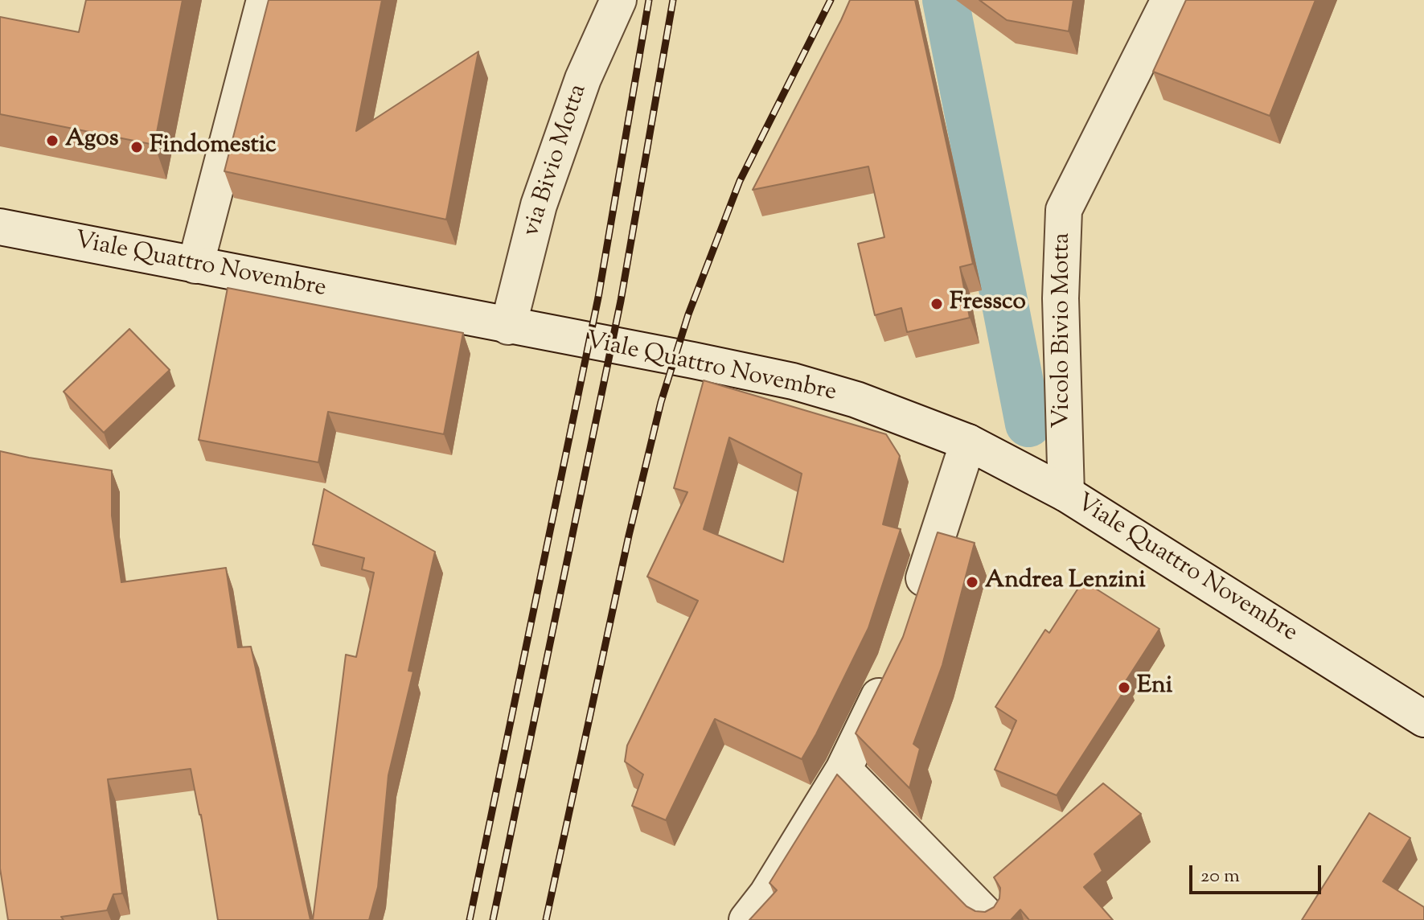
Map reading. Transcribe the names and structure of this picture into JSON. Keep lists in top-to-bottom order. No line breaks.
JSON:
{"streets":{"street":["via Bivio Motta","Viale Quattro Novembre","Vicolo Bivio Motta"]},"crossings":[["via Bivio Motta","Viale Quattro Novembre"],["Viale Quattro Novembre","Vicolo Bivio Motta"]],"places":["Agos","Findomestic","Fressco","Andrea Lenzini","Eni"],"scale_bar":"20 m"}
